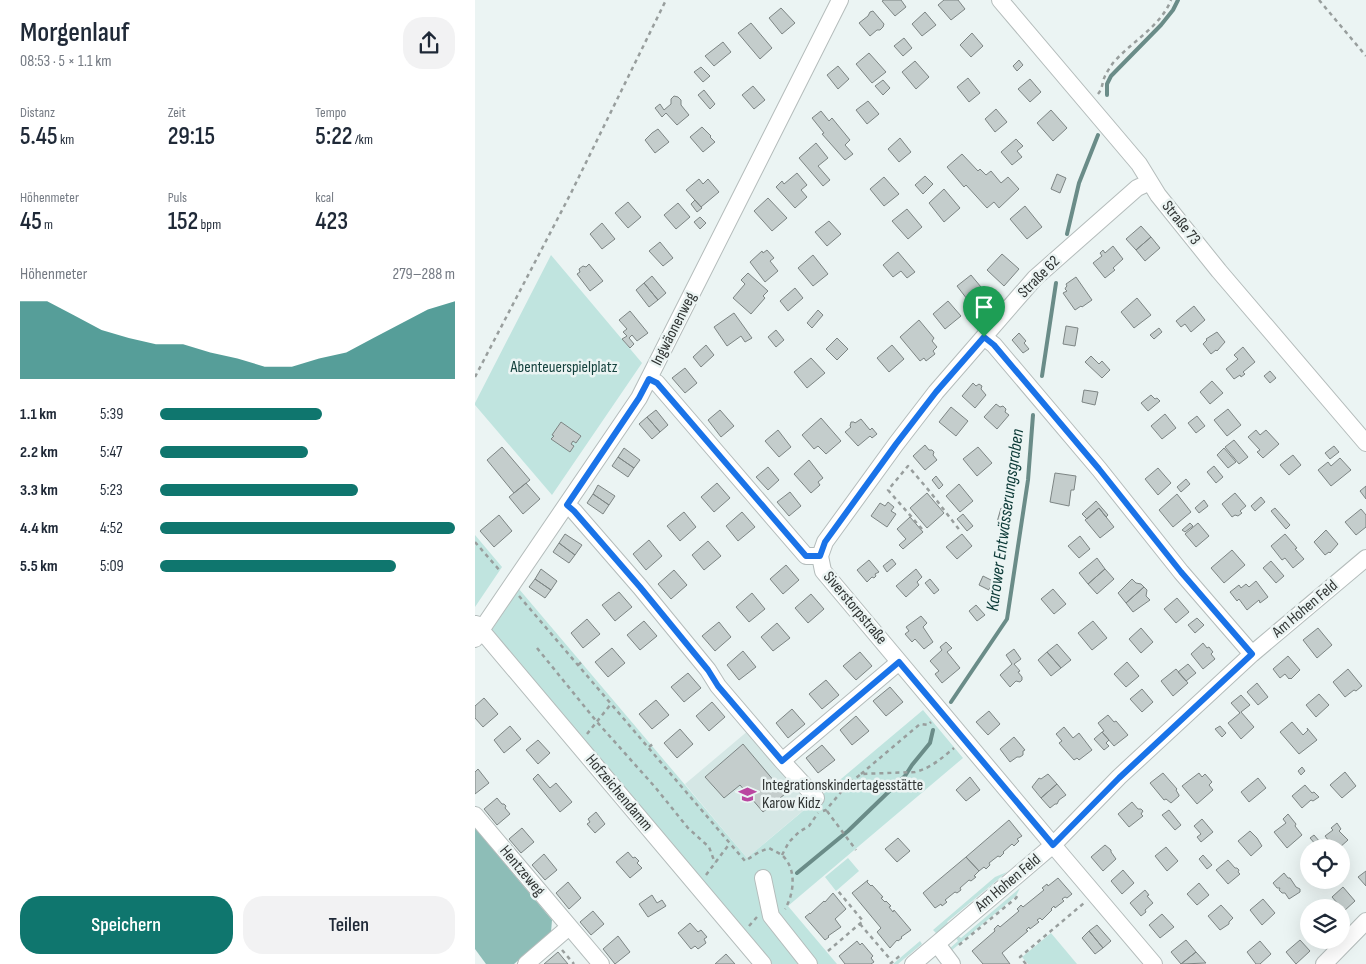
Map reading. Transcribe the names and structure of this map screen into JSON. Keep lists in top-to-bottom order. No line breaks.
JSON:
{"streets":{"street":["Straße 73","Straße 62","Ingwäonenweg","Siverstorpstraße","Am Hohen Feld","Hofzeichendamm","Hentzeweg"]},"crossings":[["Straße 73","Straße 62"],["Straße 62","Siverstorpstraße"],["Ingwäonenweg","Siverstorpstraße"],["Ingwäonenweg","Hofzeichendamm"],["Siverstorpstraße","Am Hohen Feld"]],"water":["Karower Entwässerungsgraben"],"parks":["Abenteuerspielplatz"],"places":{"school or university":["Integrationskindertagesstätte Karow Kidz"]},"page":{"heading":["Morgenlauf","08:53 · 5 × 1.1 km"],"stats":[["Distanz","5.45 km"],["Zeit","29:15"],["Tempo","5:22 /km"],["Höhenmeter","45 m"],["Puls","152 bpm"],["kcal","423"]],"chart":["Höhenmeter","279–288 m"],"list":[{"name":"1.1 km","note":"5:39"},{"name":"2.2 km","note":"5:47"},{"name":"3.3 km","note":"5:23"},{"name":"4.4 km","note":"4:52"},{"name":"5.5 km","note":"5:09"}],"buttons":["Speichern","Teilen"]}}
